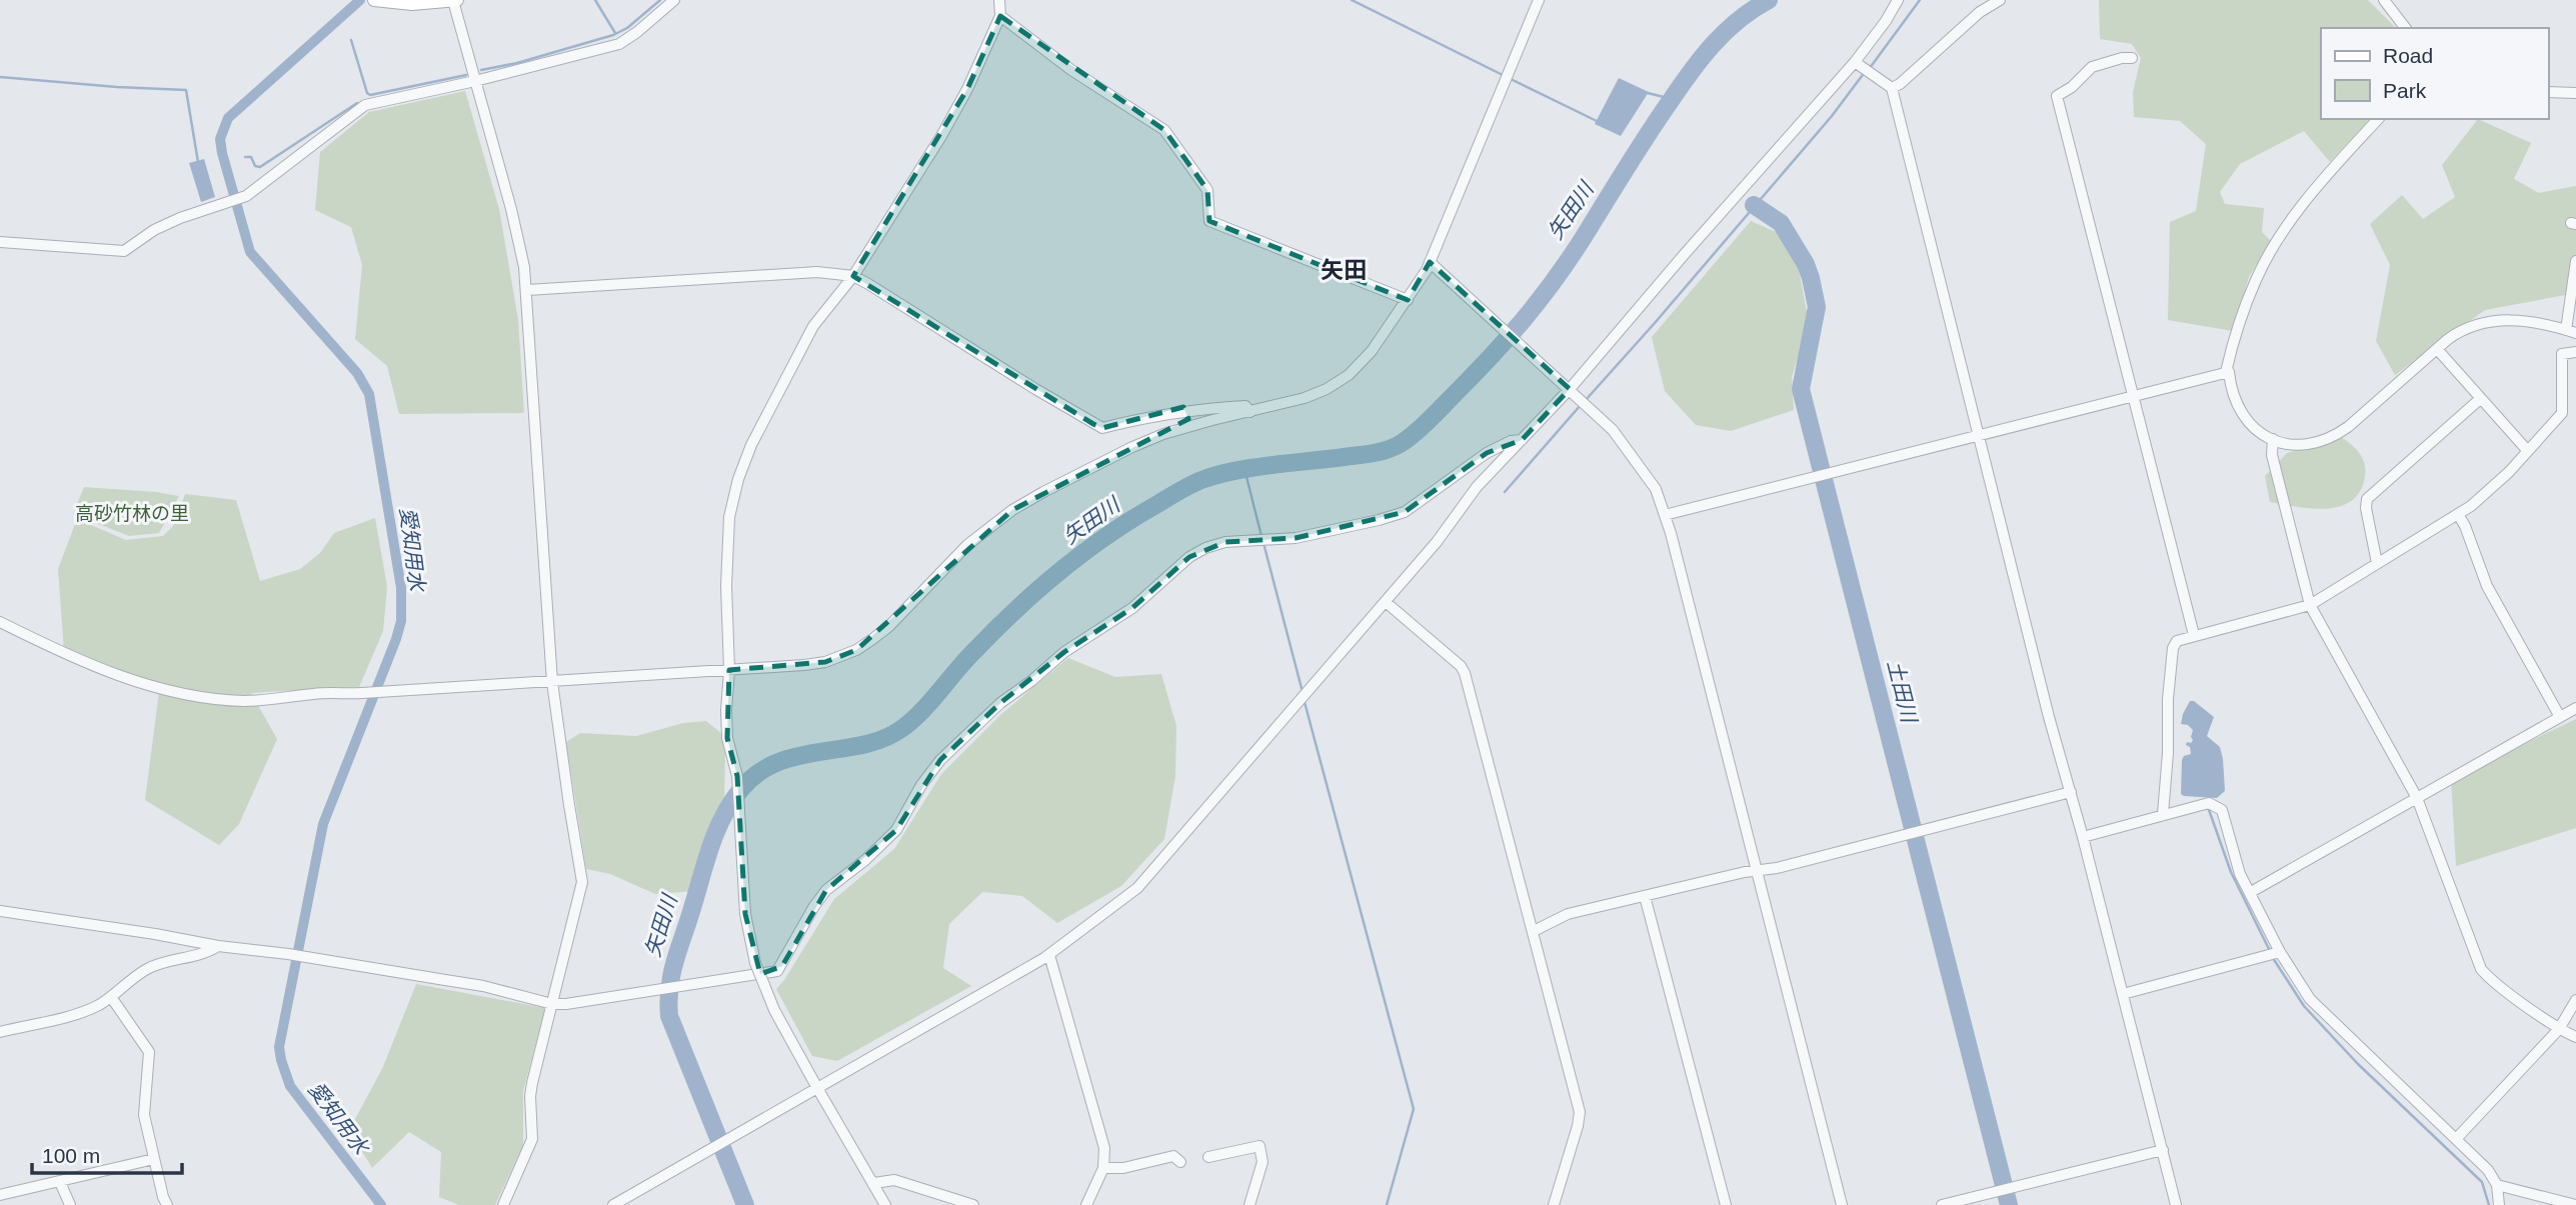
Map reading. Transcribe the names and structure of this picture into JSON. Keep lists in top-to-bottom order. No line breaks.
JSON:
{"districts":["矢田"],"water":["矢田川","愛知用水","土田川"],"parks":["高砂竹林の里"],"legend":["Road","Park"],"scale_bar":"100 m"}
